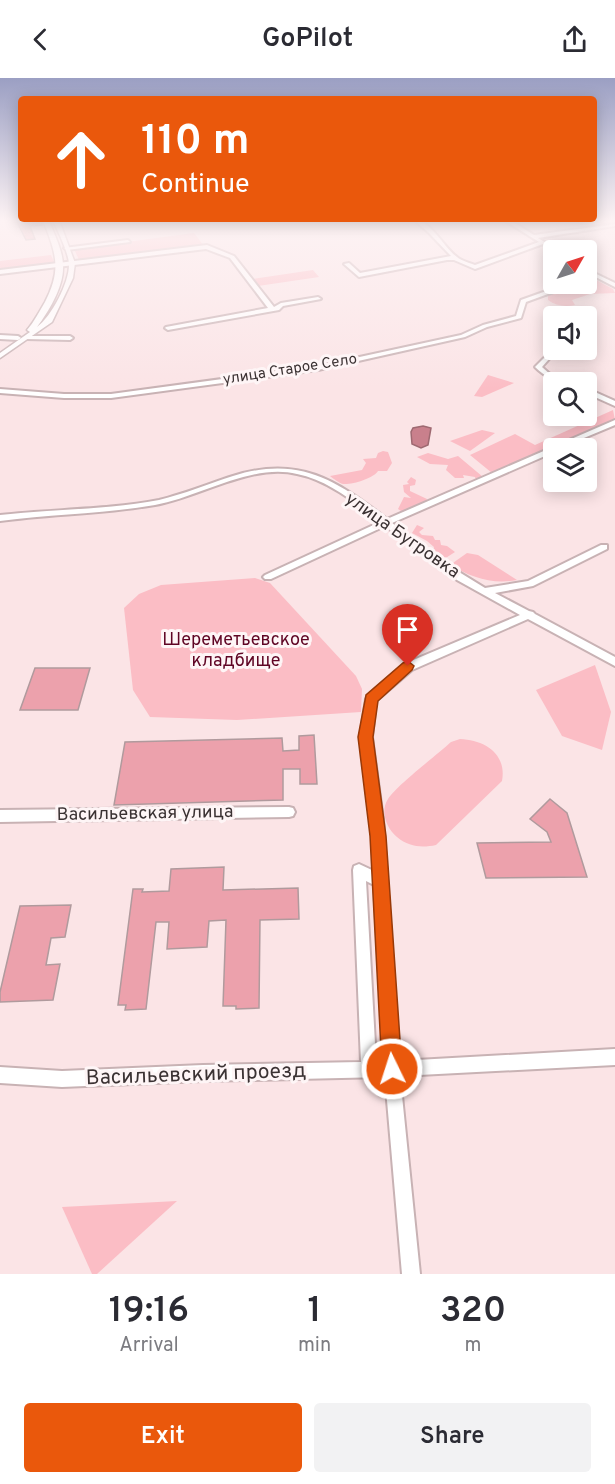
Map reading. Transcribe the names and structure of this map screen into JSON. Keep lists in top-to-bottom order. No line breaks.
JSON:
{"streets":{"street":["улица Старое Село","улица Бугровка","Васильевская улица","Васильевский проезд"]},"parks":["Шереметьевское кладбище"],"north":"top right","page":{"header":"GoPilot","turn":["110 m","Continue"],"eta":["19:16","Arrival","1","min","320","m"],"buttons":["Exit","Share"]}}
